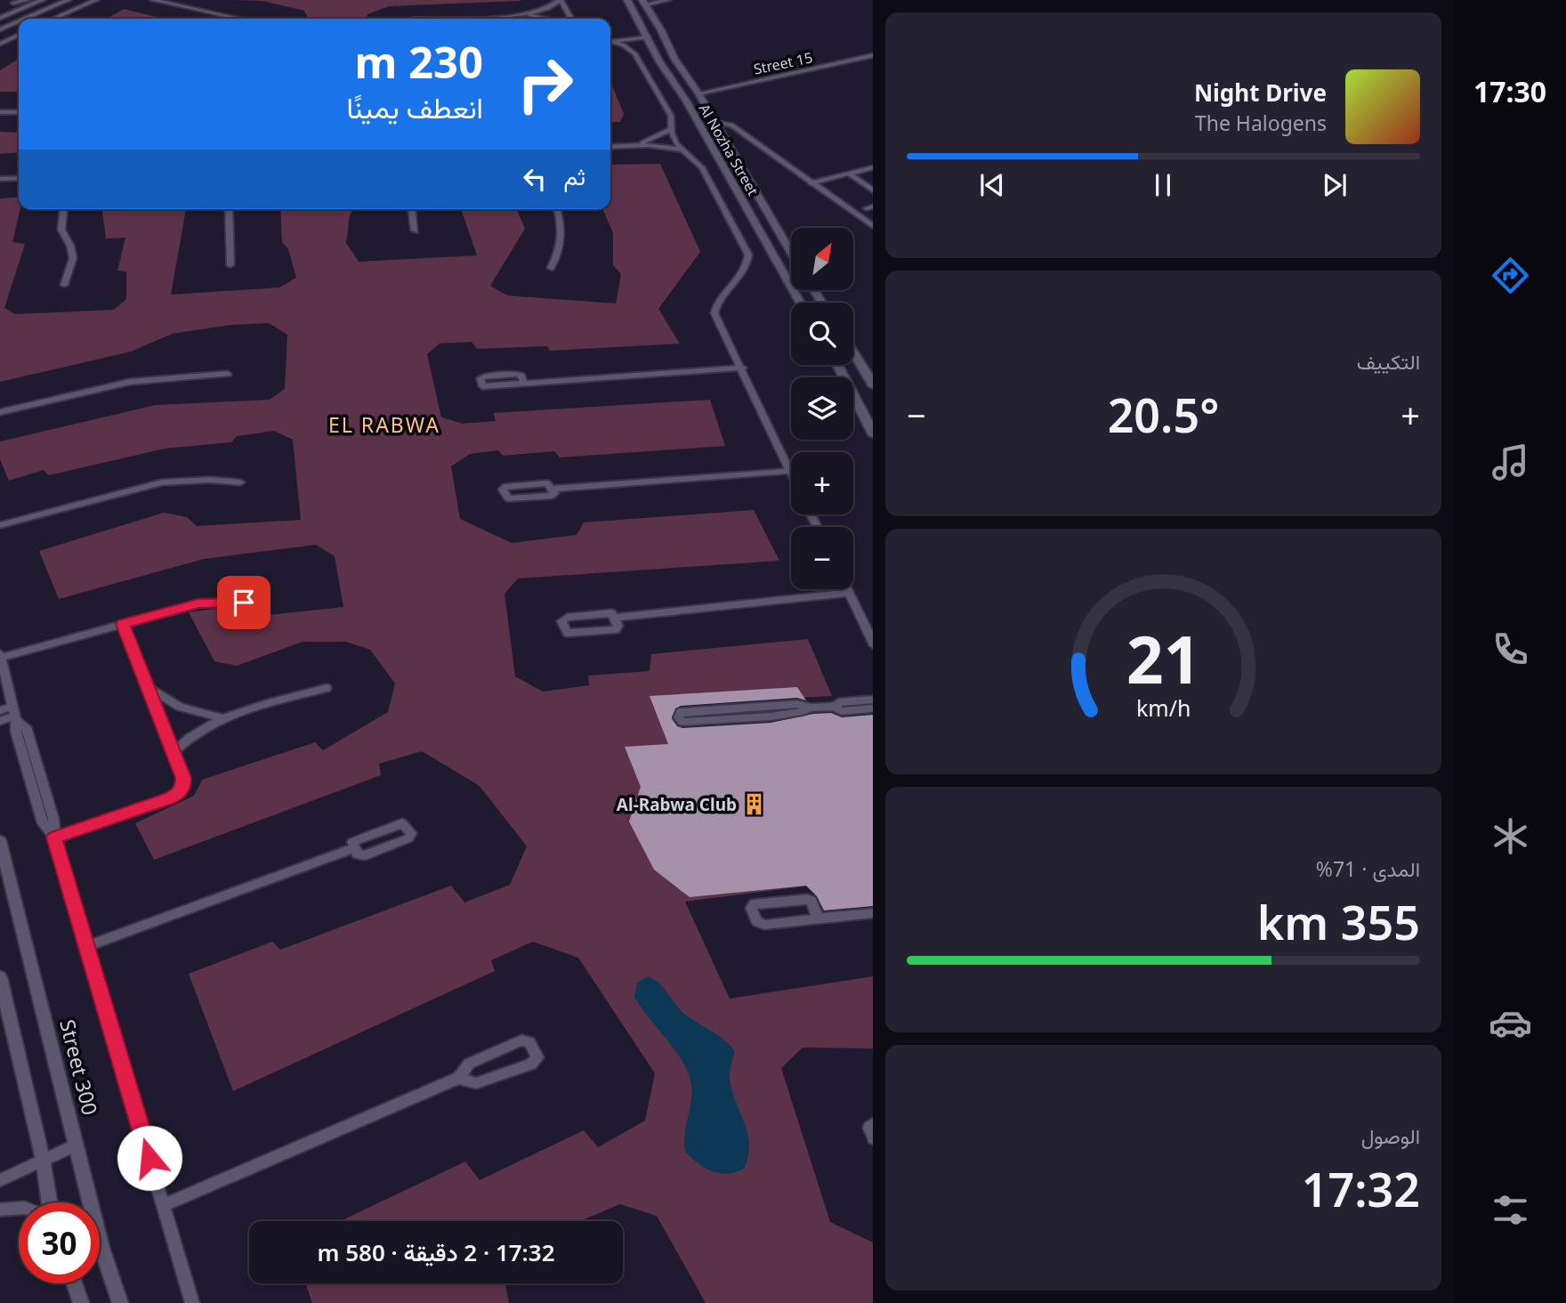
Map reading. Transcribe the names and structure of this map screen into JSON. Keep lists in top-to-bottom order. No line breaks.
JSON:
{"streets":{"main road":["Al Nozha Street"],"street":["Street 15","Street 300"]},"crossings":[["Street 15","Al Nozha Street"]],"districts":["EL RABWA"],"places":{"building":["Al-Rabwa Club"]},"north":"top right","page":{"tabs":"17:30","turn":["230 m","انعطف يمينًا"],"song":["Night Drive","The Halogens"],"then":"ثم","map_buttons":["+","−"],"tile":["التكييف",["المدى · 71%","355 km"],["الوصول","17:32"]],"heat":["−","20.5°","+"],"limit":"30","trip":"17:32 · 2 دقيقة · 580 m","gauge":["21","km/h"]}}
